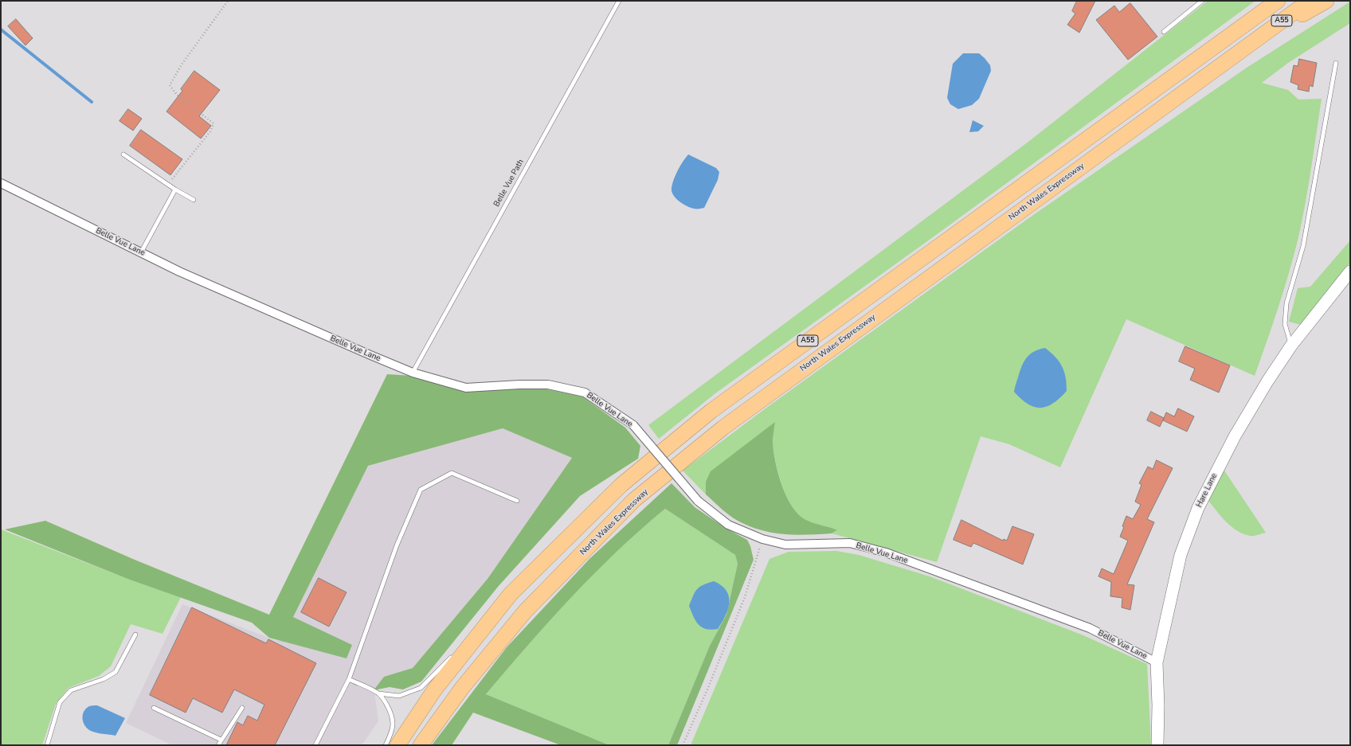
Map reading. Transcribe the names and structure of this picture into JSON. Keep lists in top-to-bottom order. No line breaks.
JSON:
{"streets":{"highway":["A55","North Wales Expressway"],"street":["Belle Vue Lane","Hare Lane"],"lane":["Belle Vue Path"]},"crossings":[["Belle Vue Path","Belle Vue Lane"],["Belle Vue Lane","Hare Lane"]]}
